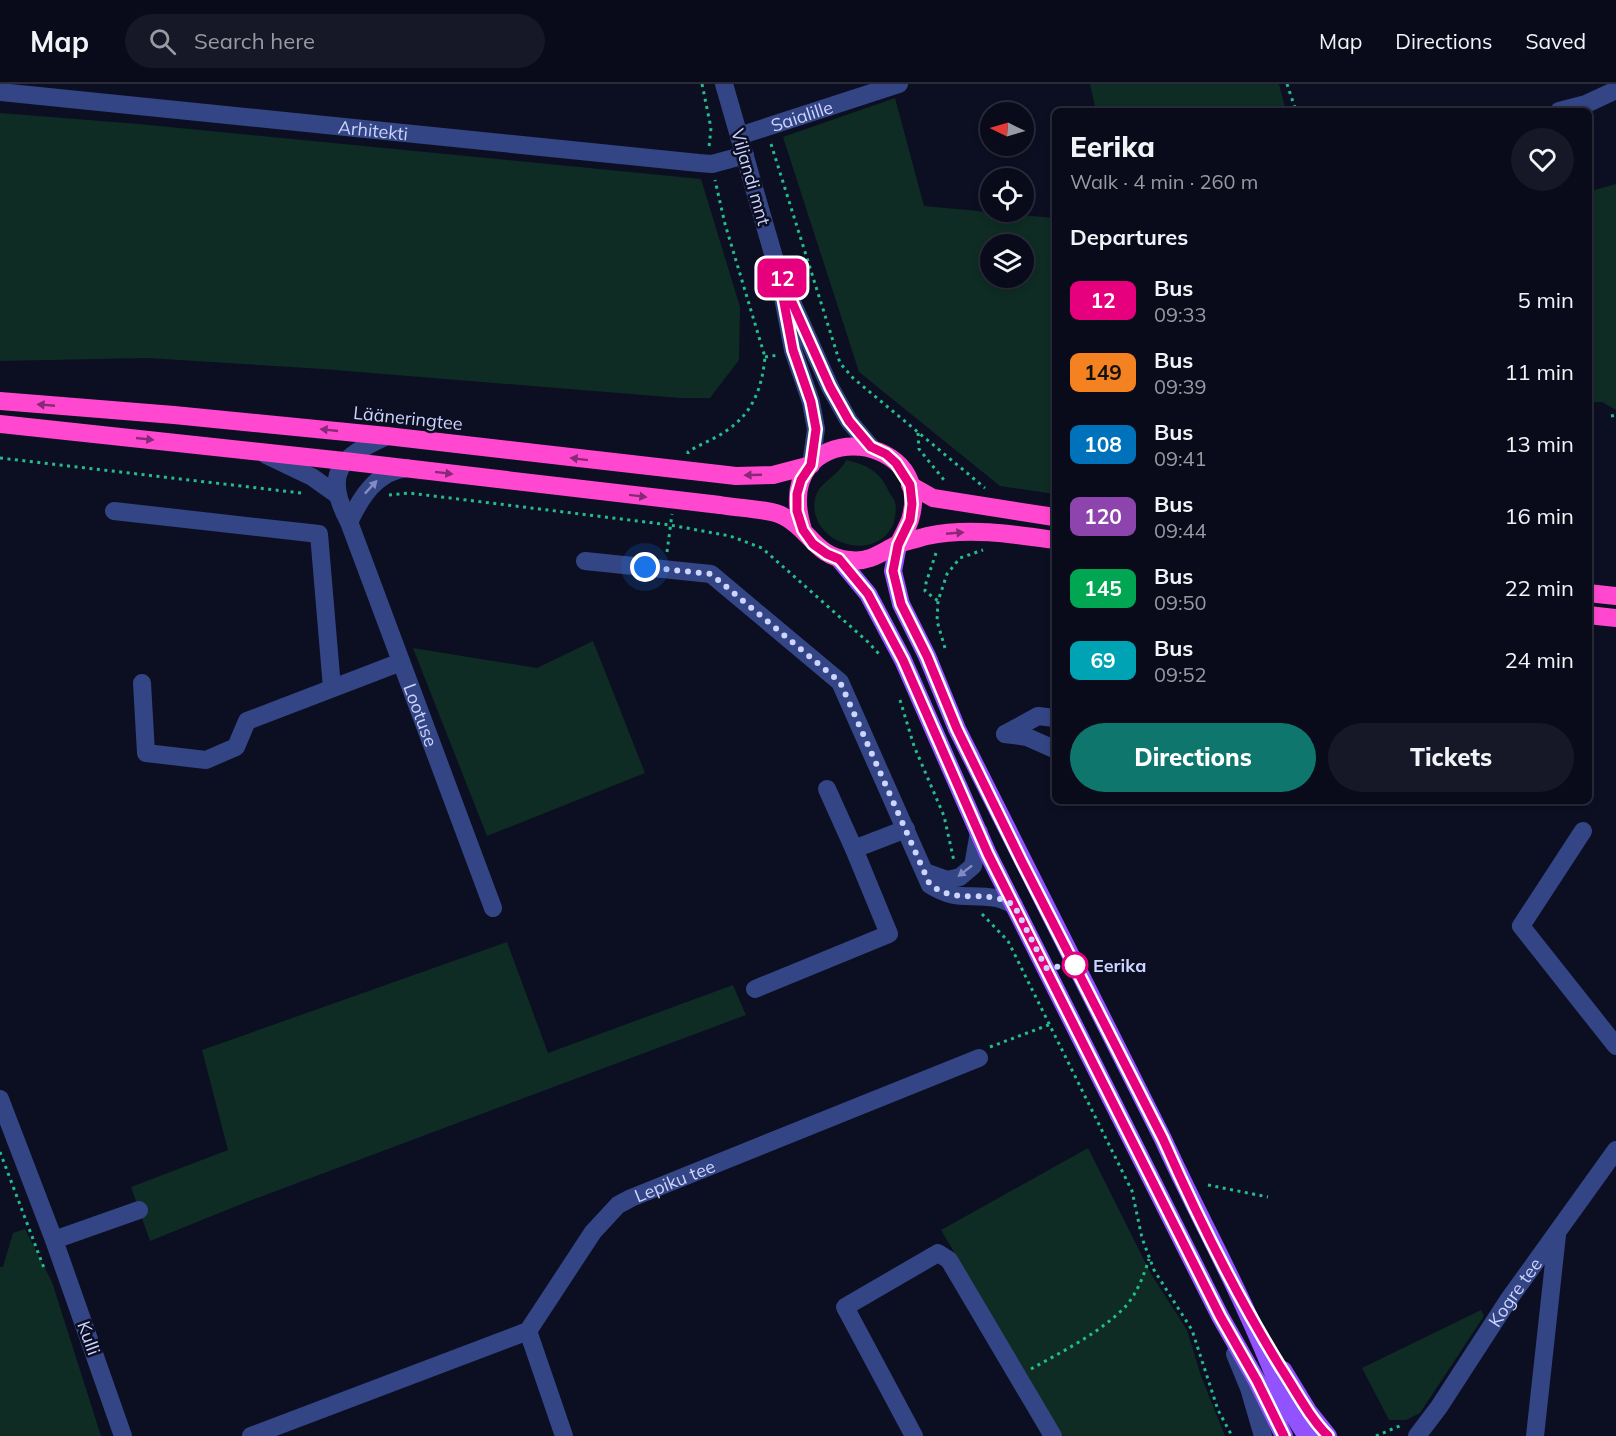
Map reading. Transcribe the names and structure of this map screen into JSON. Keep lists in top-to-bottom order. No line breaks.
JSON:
{"streets":{"highway":["Lääneringtee"],"street":["Saialille","Arhitekti","Viljandi mnt","Lootuse","Lepiku tee","Kogre tee","Kulli"]},"crossings":[["Saialille","Viljandi mnt"],["Arhitekti","Viljandi mnt"],["Viljandi mnt","Lääneringtee"]],"places":["Eerika"],"lines":["bus line 12"],"north":"left","page":{"header":"Map","search":"Search here","nav":["Map","Directions","Saved"],"on_map":"12","heading":[["Eerika","Walk · 4 min · 260 m"],"Departures"],"list":[{"mark":"12","name":"Bus","note":"09:33","value":"5 min"},{"mark":"149","name":"Bus","note":"09:39","value":"11 min"},{"mark":"108","name":"Bus","note":"09:41","value":"13 min"},{"mark":"120","name":"Bus","note":"09:44","value":"16 min"},{"mark":"145","name":"Bus","note":"09:50","value":"22 min"},{"mark":"69","name":"Bus","note":"09:52","value":"24 min"}],"buttons":["Directions","Tickets"]}}
